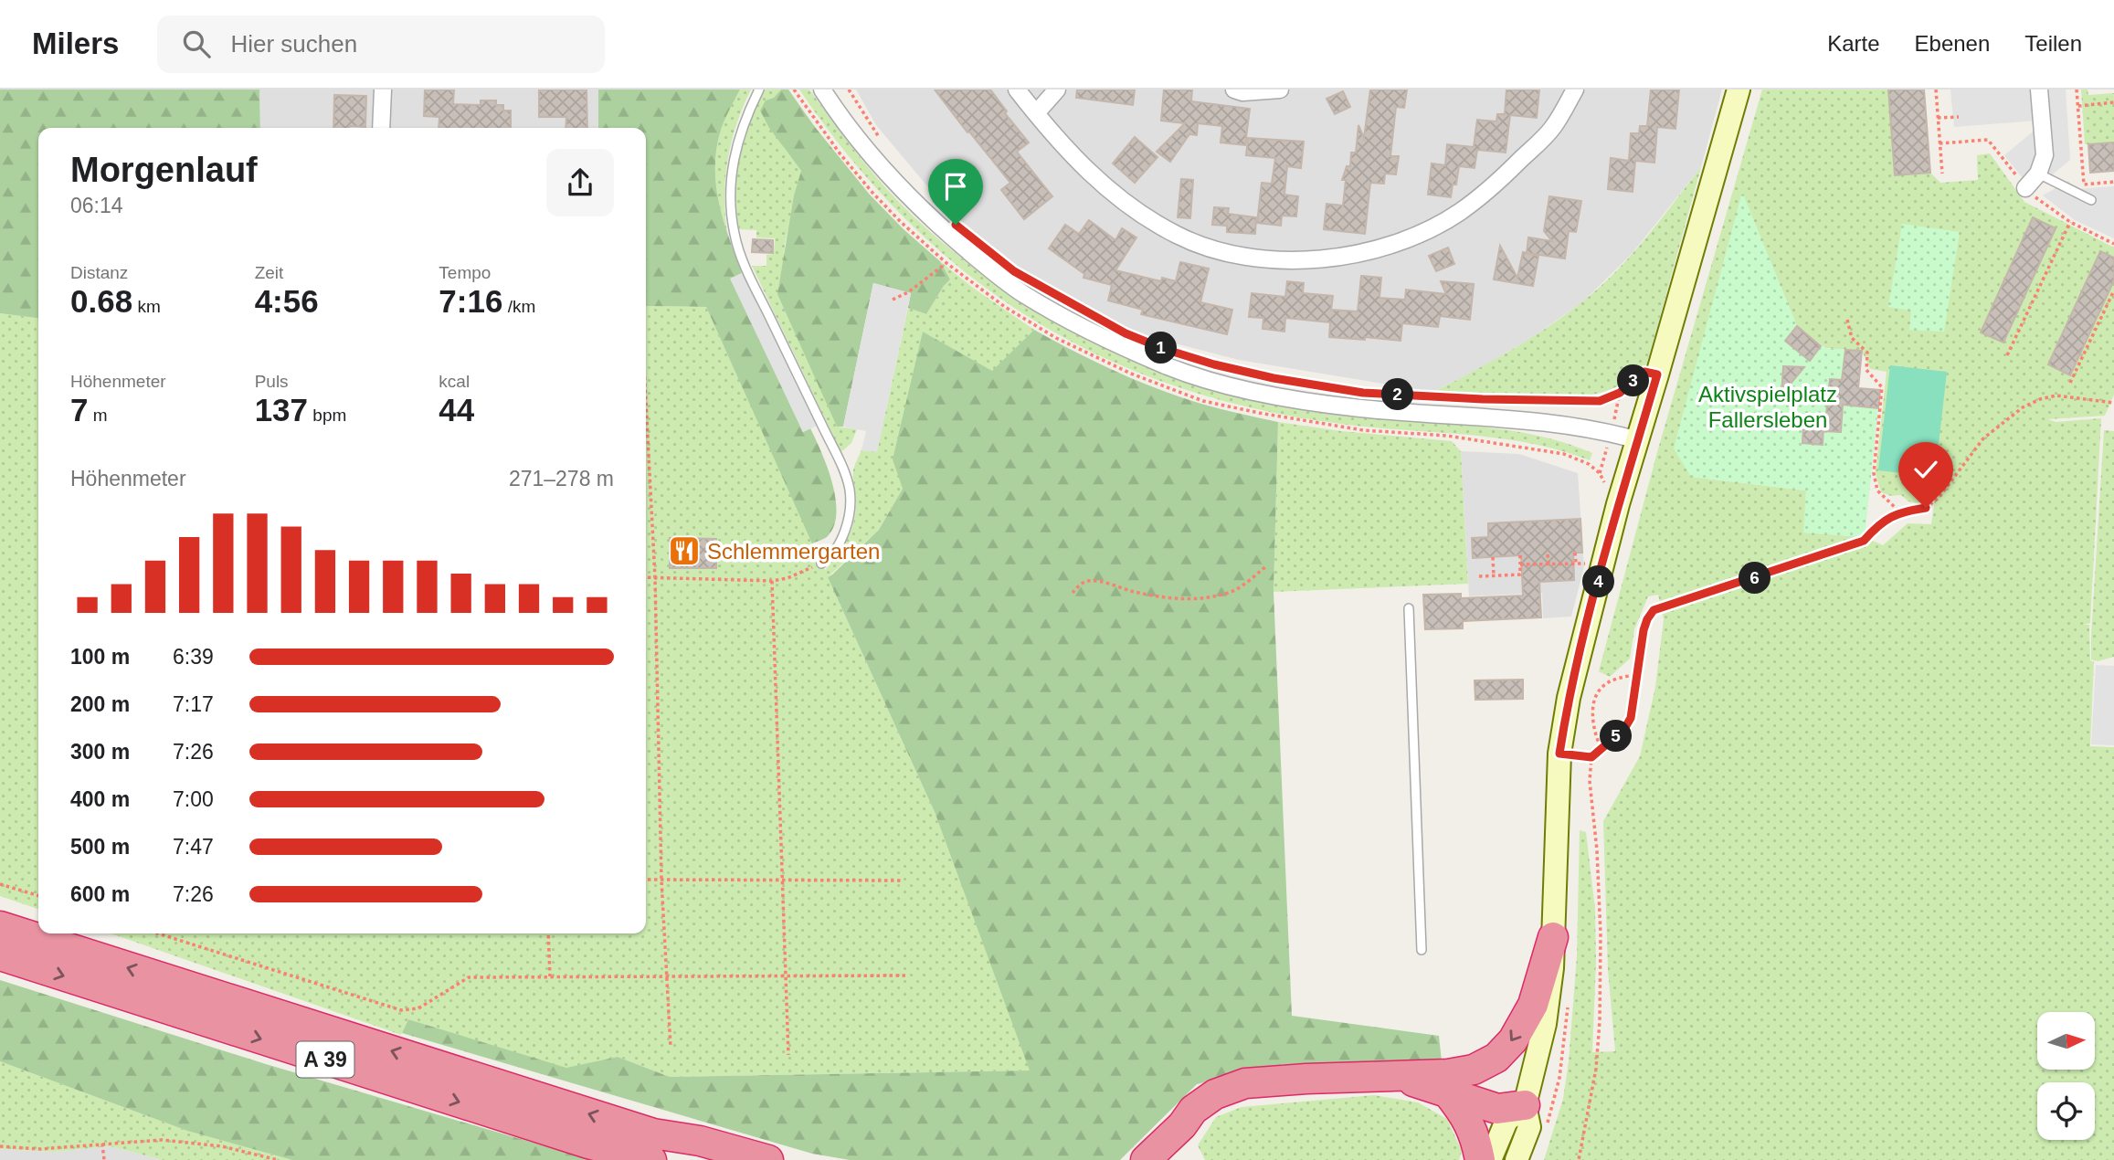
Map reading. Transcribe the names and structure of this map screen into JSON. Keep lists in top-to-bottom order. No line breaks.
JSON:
{"streets":{"highway":["A 39"]},"parks":["Aktivspielplatz Fallersleben"],"places":{"restaurant":["Schlemmergarten"]},"north":"right","page":{"header":"Milers","search":"Hier suchen","nav":["Karte","Ebenen","Teilen"],"heading":["Morgenlauf","06:14"],"stats":[["Distanz","0.68 km"],["Zeit","4:56"],["Tempo","7:16 /km"],["Höhenmeter","7 m"],["Puls","137 bpm"],["kcal","44"]],"pins":["1","3","2","6","4","5"],"chart":["Höhenmeter","271–278 m"],"list":[{"name":"100 m","note":"6:39"},{"name":"200 m","note":"7:17"},{"name":"300 m","note":"7:26"},{"name":"400 m","note":"7:00"},{"name":"500 m","note":"7:47"},{"name":"600 m","note":"7:26"}]}}
